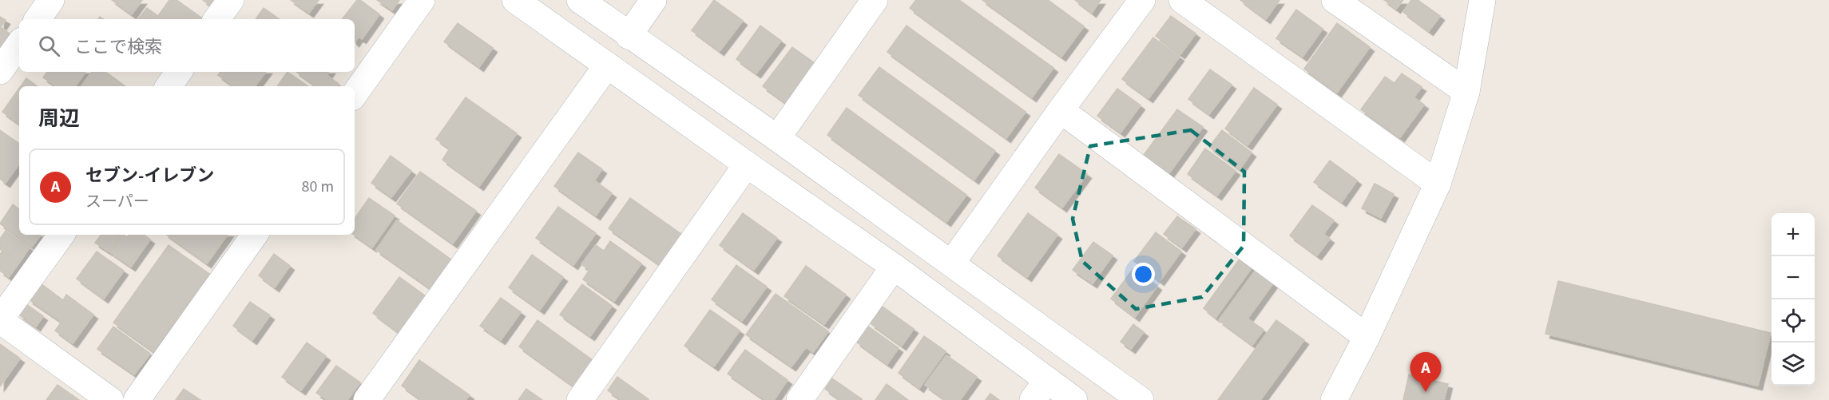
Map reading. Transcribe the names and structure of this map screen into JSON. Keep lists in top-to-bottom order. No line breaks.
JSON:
{"page":{"search":"ここで検索","heading":"周辺","list":[{"mark":"A","name":"セブン-イレブン","note":"スーパー","value":"80 m"}],"map_buttons":["+","−"],"pins":"A"}}
